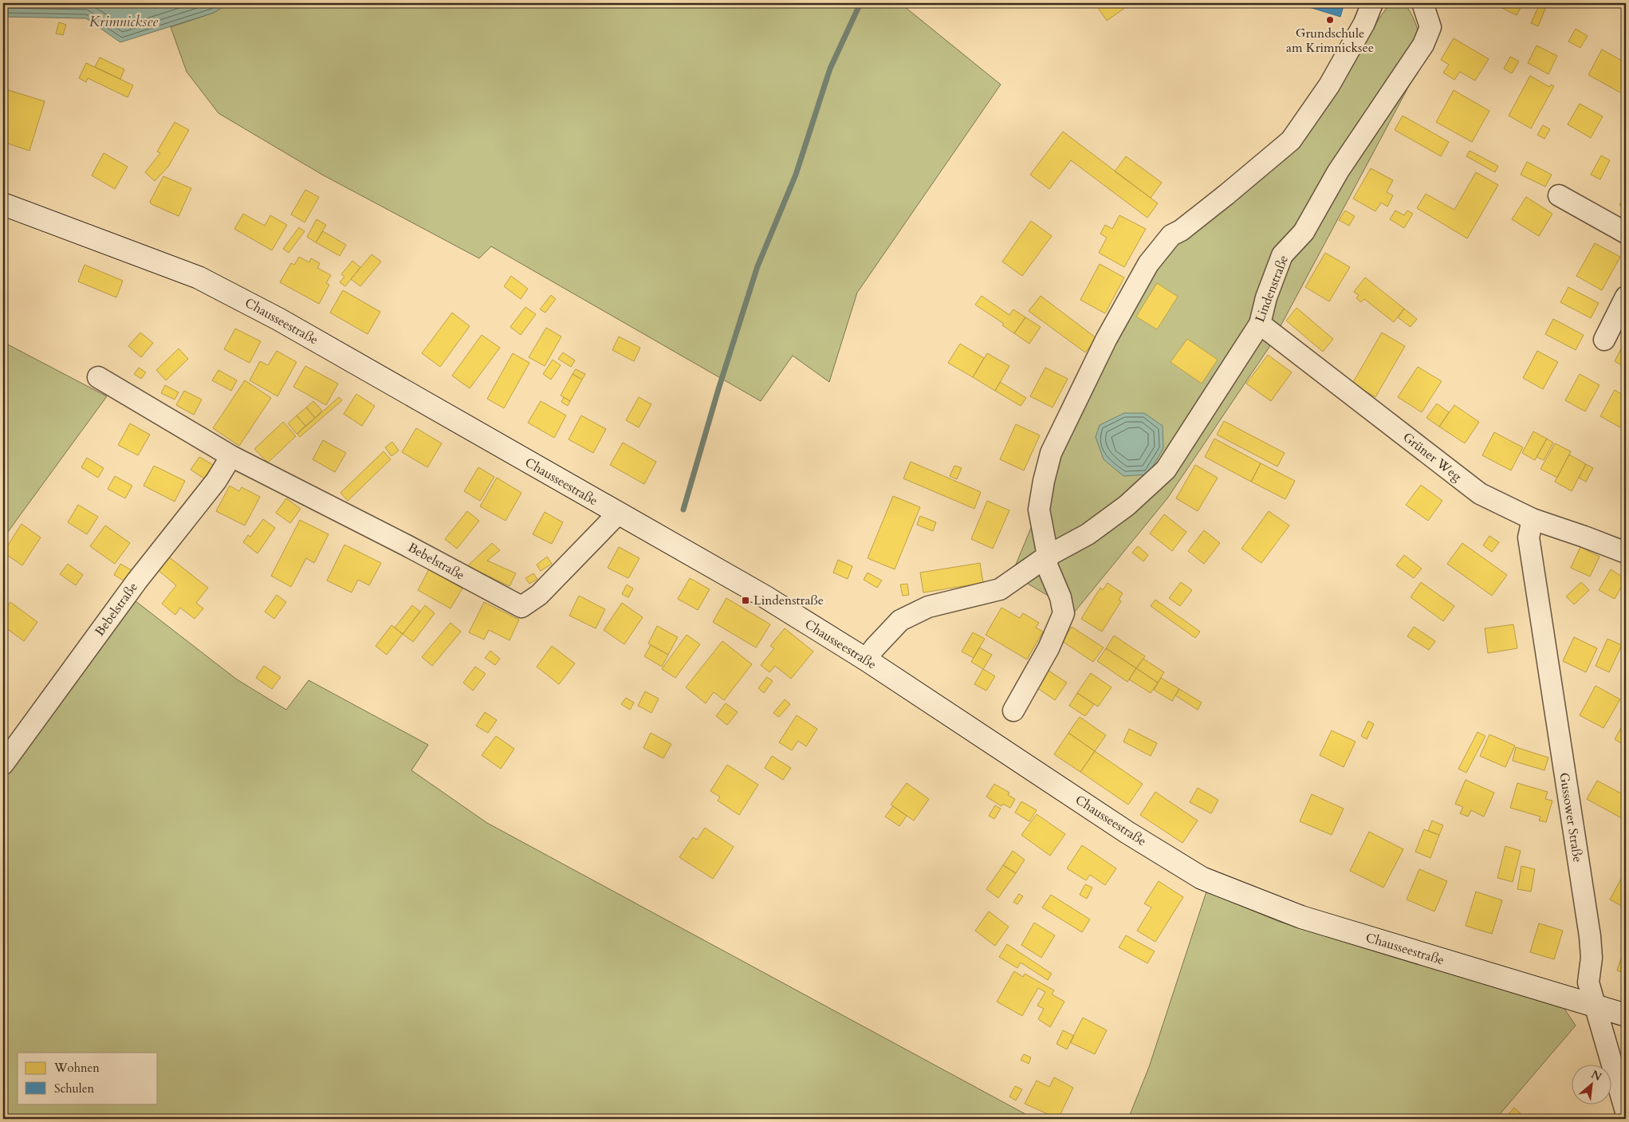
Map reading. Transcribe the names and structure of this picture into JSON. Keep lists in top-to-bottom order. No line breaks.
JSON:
{"streets":{"main road":["Chausseestraße"],"street":["Lindenstraße","Grüner Weg","Bebelstraße","Gussower Straße"]},"crossings":[["Lindenstraße","Chausseestraße"],["Lindenstraße","Grüner Weg"],["Chausseestraße","Bebelstraße"],["Chausseestraße","Gussower Straße"],["Grüner Weg","Gussower Straße"]],"water":["Krimnicksee"],"places":{"other":["Grundschule am Krimnicksee"],"transit":["Lindenstraße"]},"legend":["Wohnen","Schulen"],"north":"top right"}
